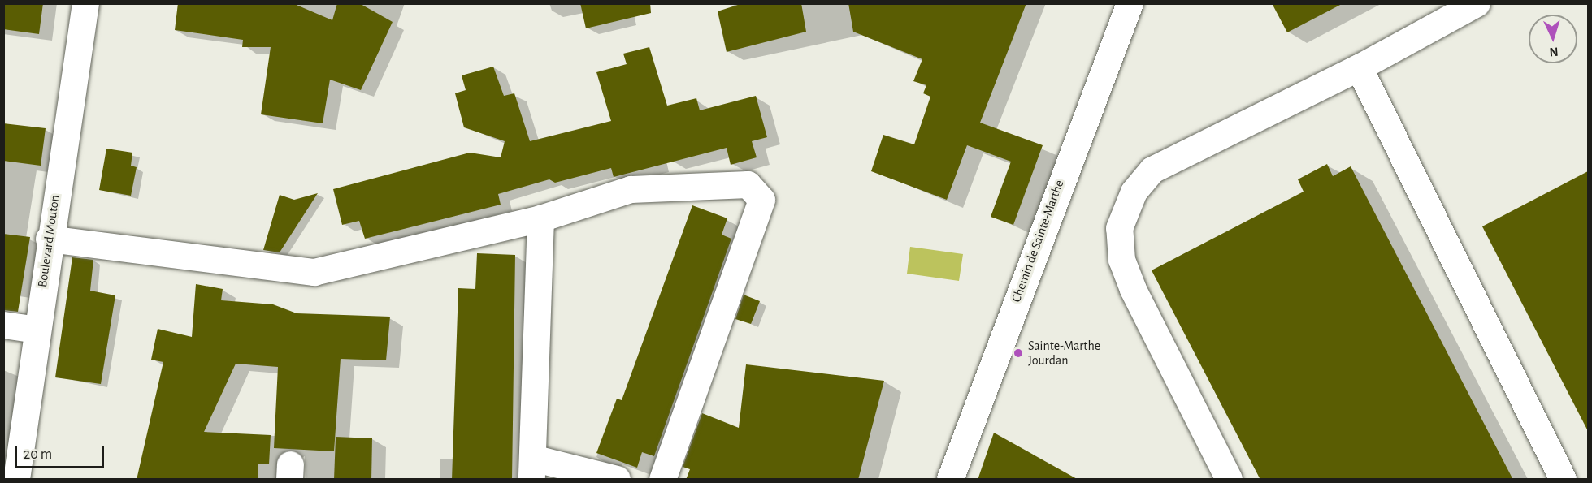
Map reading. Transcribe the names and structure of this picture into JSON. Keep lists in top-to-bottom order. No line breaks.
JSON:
{"streets":{"street":["Boulevard Mouton","Chemin de Sainte-Marthe"]},"places":["Sainte-Marthe Jourdan"],"scale_bar":"20 m","north":"bottom"}
